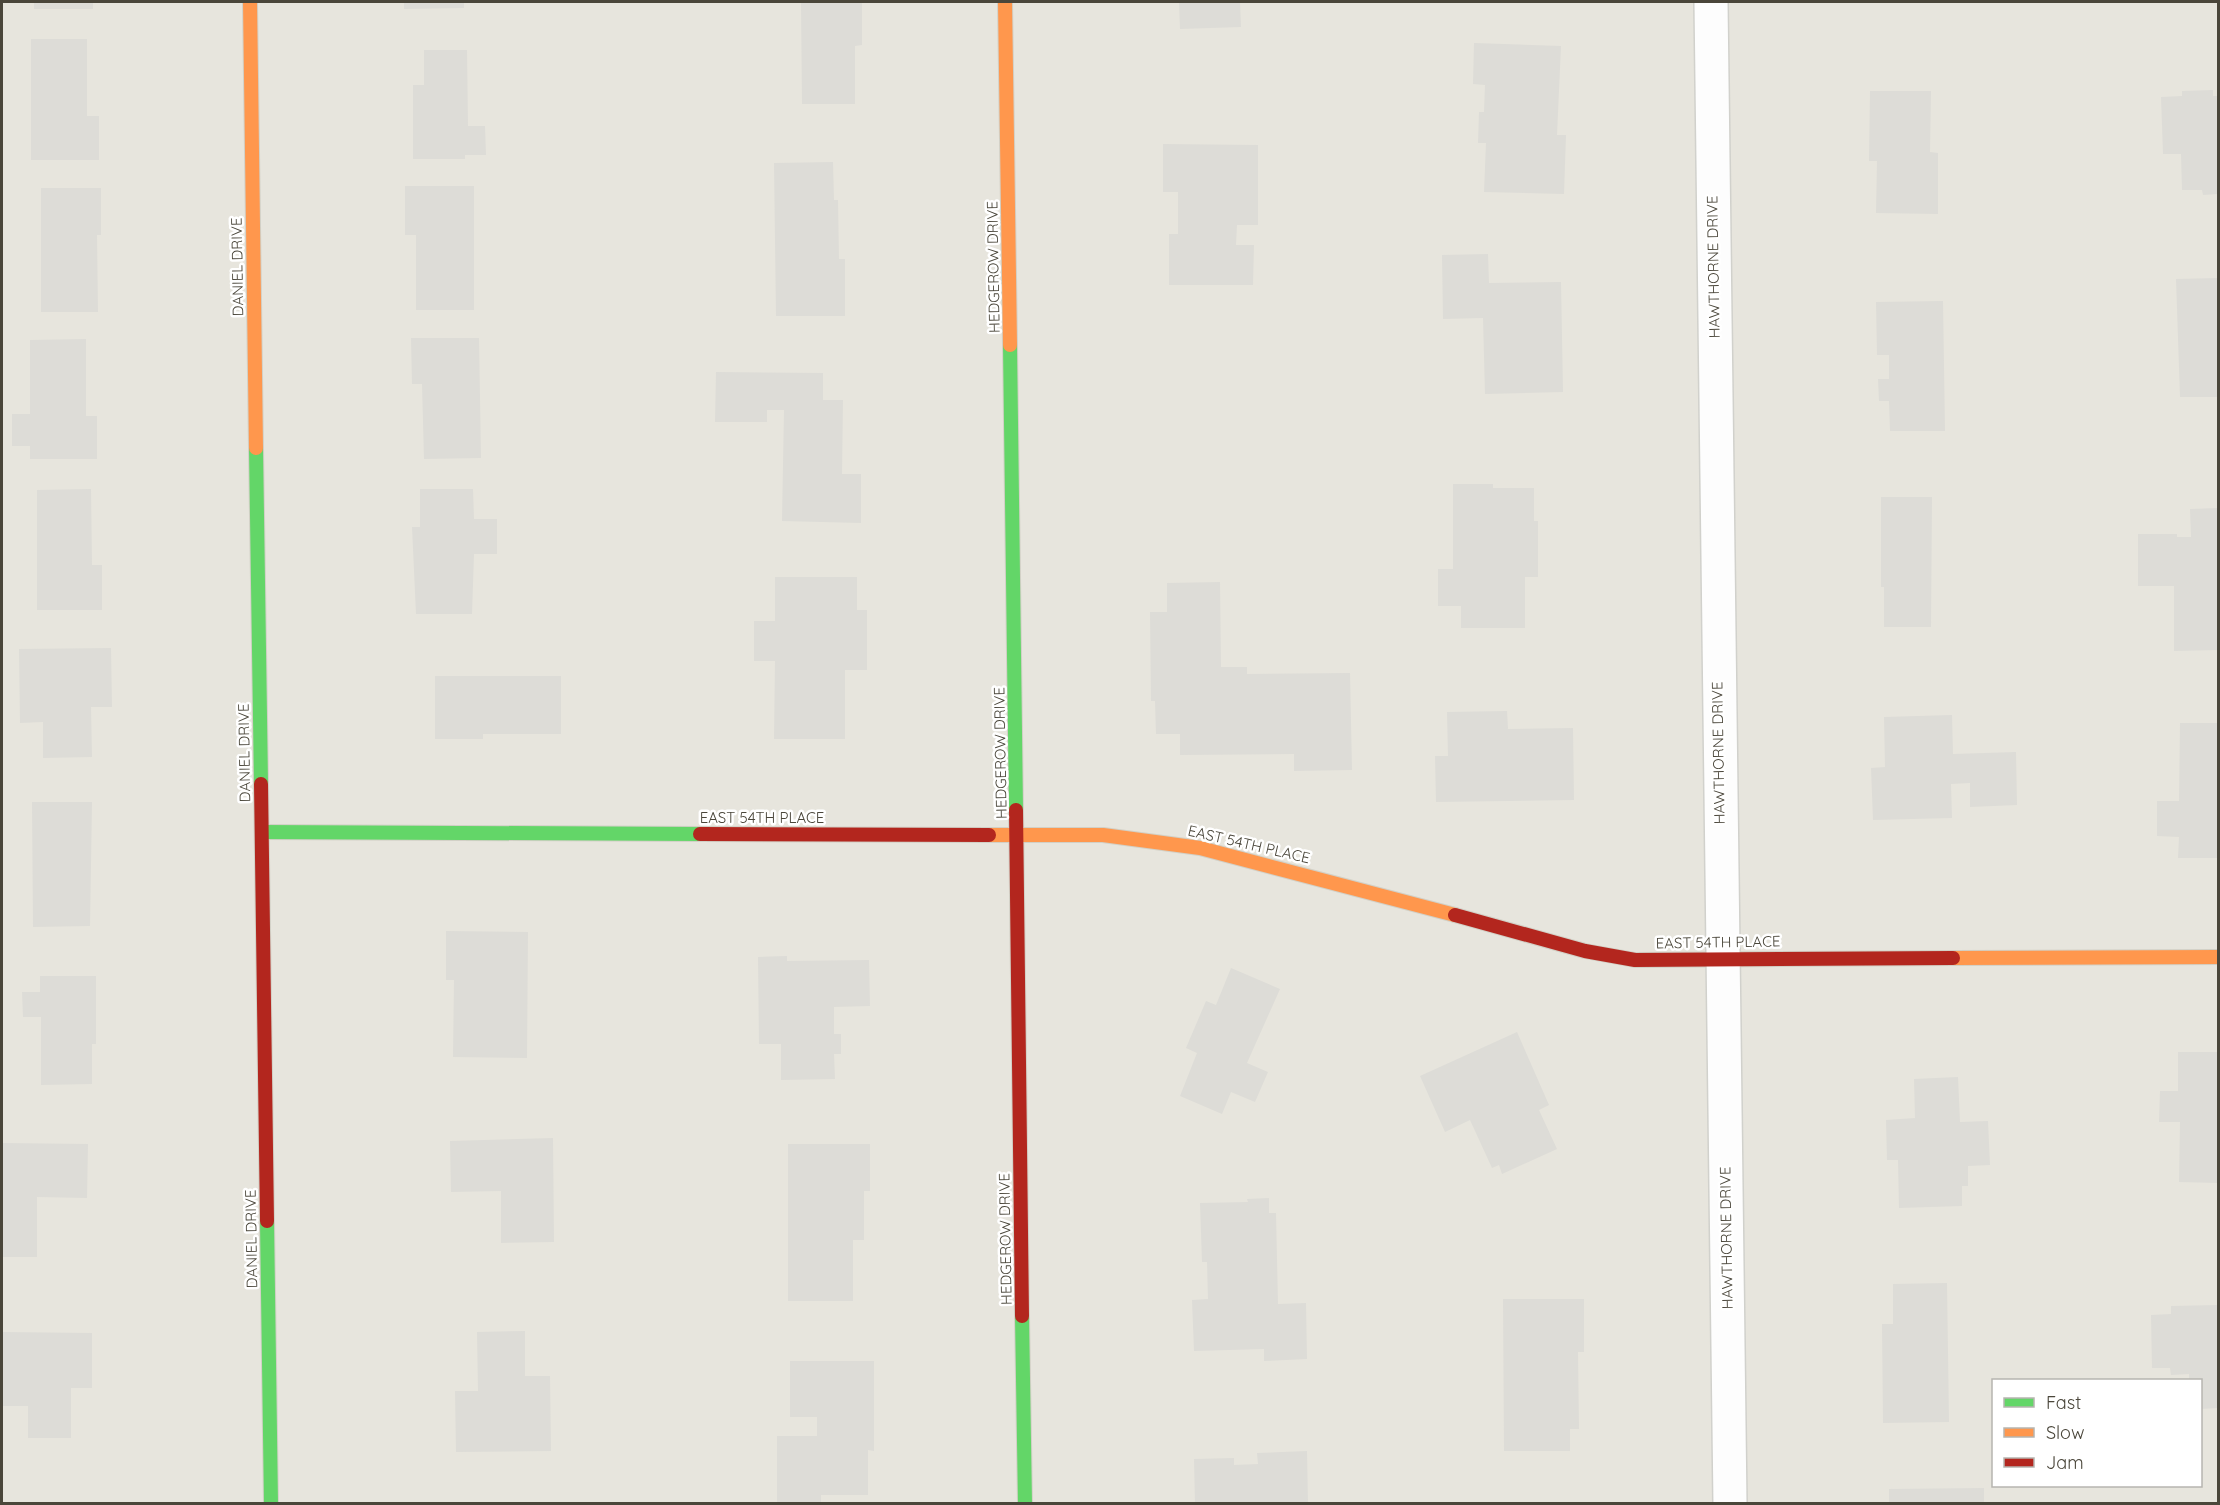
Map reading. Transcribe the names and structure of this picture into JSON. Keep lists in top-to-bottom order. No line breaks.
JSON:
{"streets":{"street":["DANIEL DRIVE","HEDGEROW DRIVE","HAWTHORNE DRIVE","EAST 54TH PLACE"]},"crossings":[["DANIEL DRIVE","EAST 54TH PLACE"],["HEDGEROW DRIVE","EAST 54TH PLACE"],["HAWTHORNE DRIVE","EAST 54TH PLACE"]],"legend":["Fast","Slow","Jam"]}
